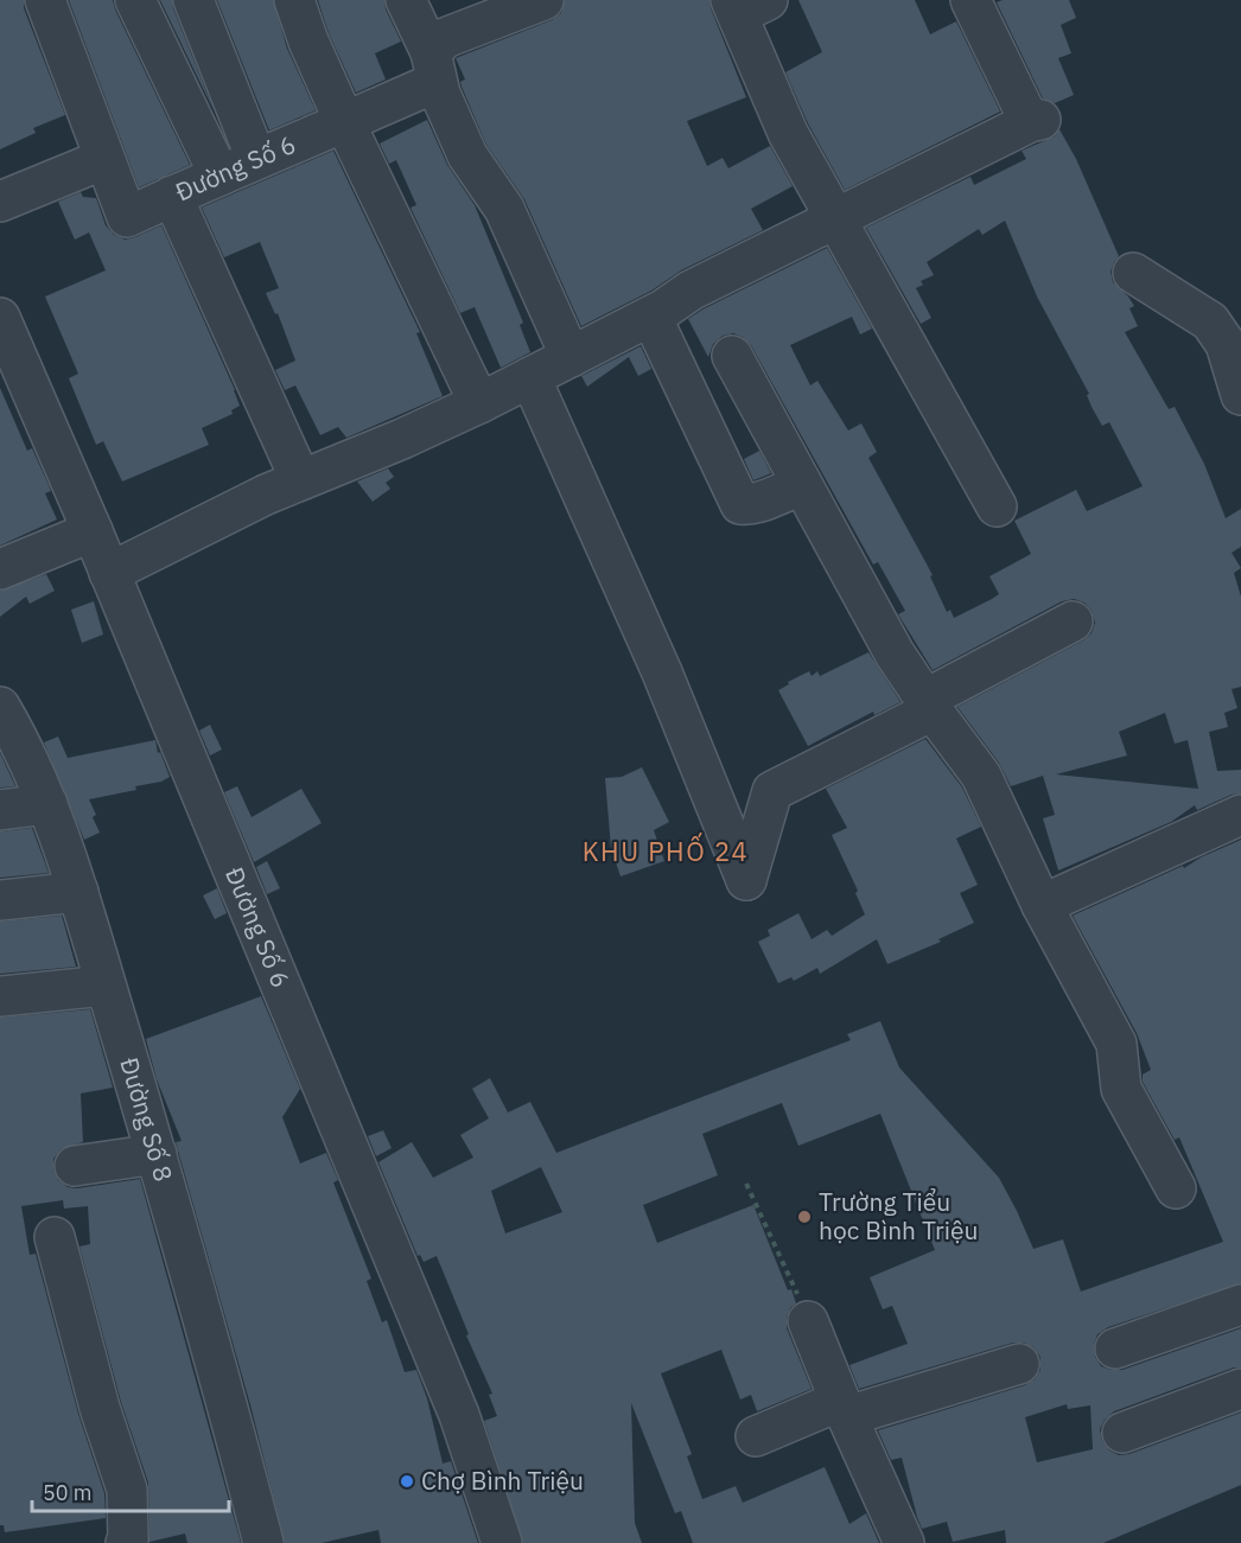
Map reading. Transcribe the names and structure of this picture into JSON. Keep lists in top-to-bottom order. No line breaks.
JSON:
{"streets":{"street":["Đường Số 6","Đường Số 8"]},"districts":["KHU PHỐ 24"],"places":["Trường Tiểu học Bình Triệu","Chợ Bình Triệu"],"scale_bar":"50 m"}
